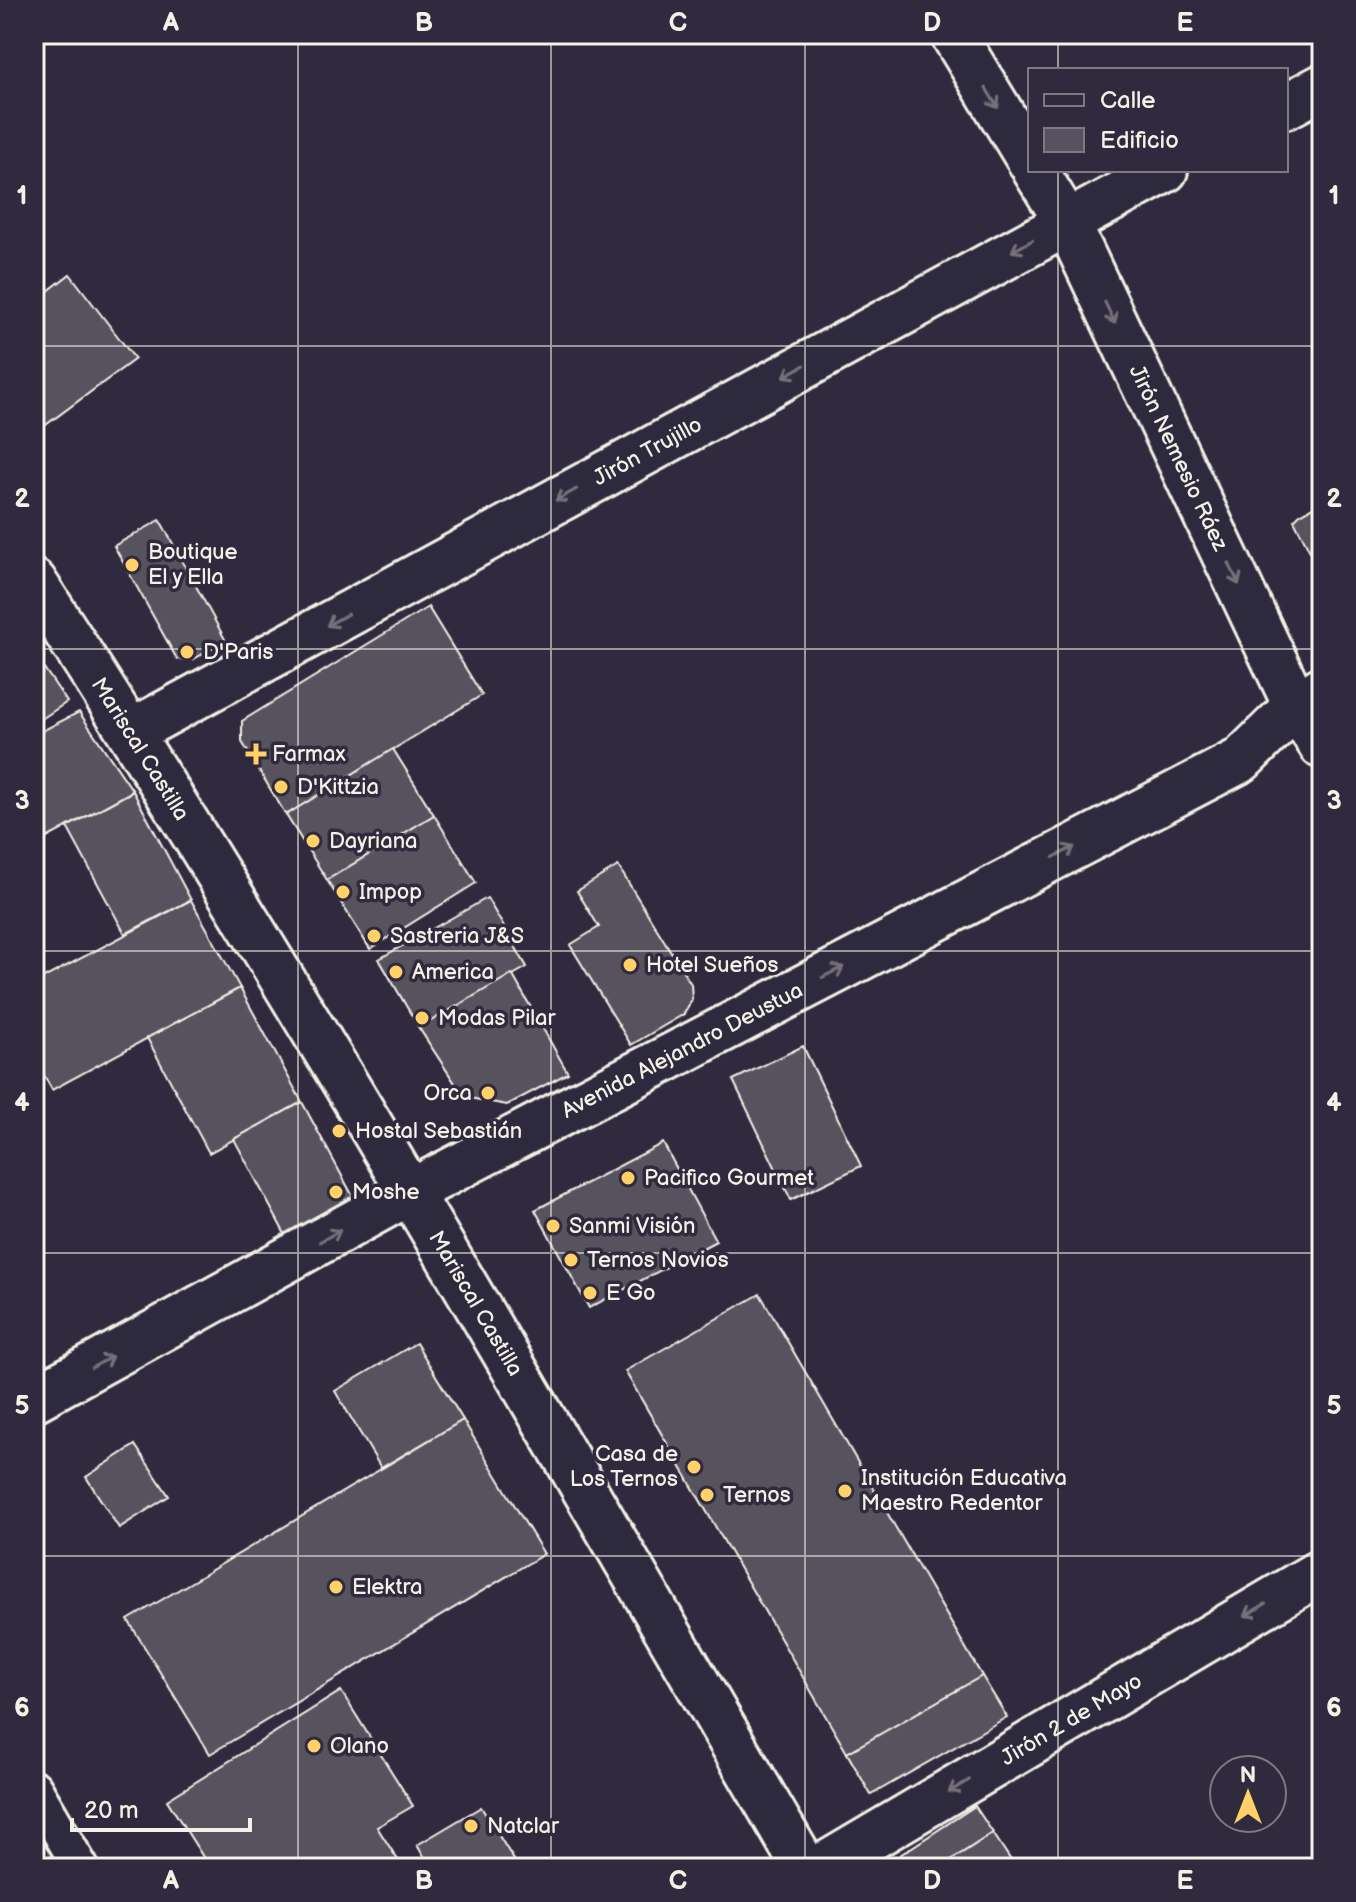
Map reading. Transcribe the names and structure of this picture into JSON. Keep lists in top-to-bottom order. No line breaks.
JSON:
{"streets":{"main road":["Jirón Trujillo","Jirón Nemesio Ráez","Mariscal Castilla","Avenida Alejandro Deustua","Jirón 2 de Mayo"]},"crossings":[["Jirón Trujillo","Jirón Nemesio Ráez"],["Jirón Trujillo","Mariscal Castilla"],["Jirón Nemesio Ráez","Avenida Alejandro Deustua"],["Mariscal Castilla","Avenida Alejandro Deustua"]],"one_way":["Jirón Trujillo","Jirón Nemesio Ráez","Avenida Alejandro Deustua","Jirón 2 de Mayo"],"places":{"other":["Boutique El y Ella","D'Paris","D'Kittzia","Dayriana","Impop","Sastreria J&S","Hotel Sueños","America","Modas Pilar","Orca","Hostal Sebastián","Pacifico Gourmet","Moshe","Sanmi Visión","Ternos Novios","E Go","Casa de Los Ternos","Institución Educativa Maestro Redentor","Ternos","Elektra","Olano","Natclar"],"health":["Farmax"]},"legend":["Calle","Edificio"],"scale_bar":"20 m","north":"top","grid":{"columns":["A","B","C","D","E"],"rows":["1","2","3","4","5","6"]}}
